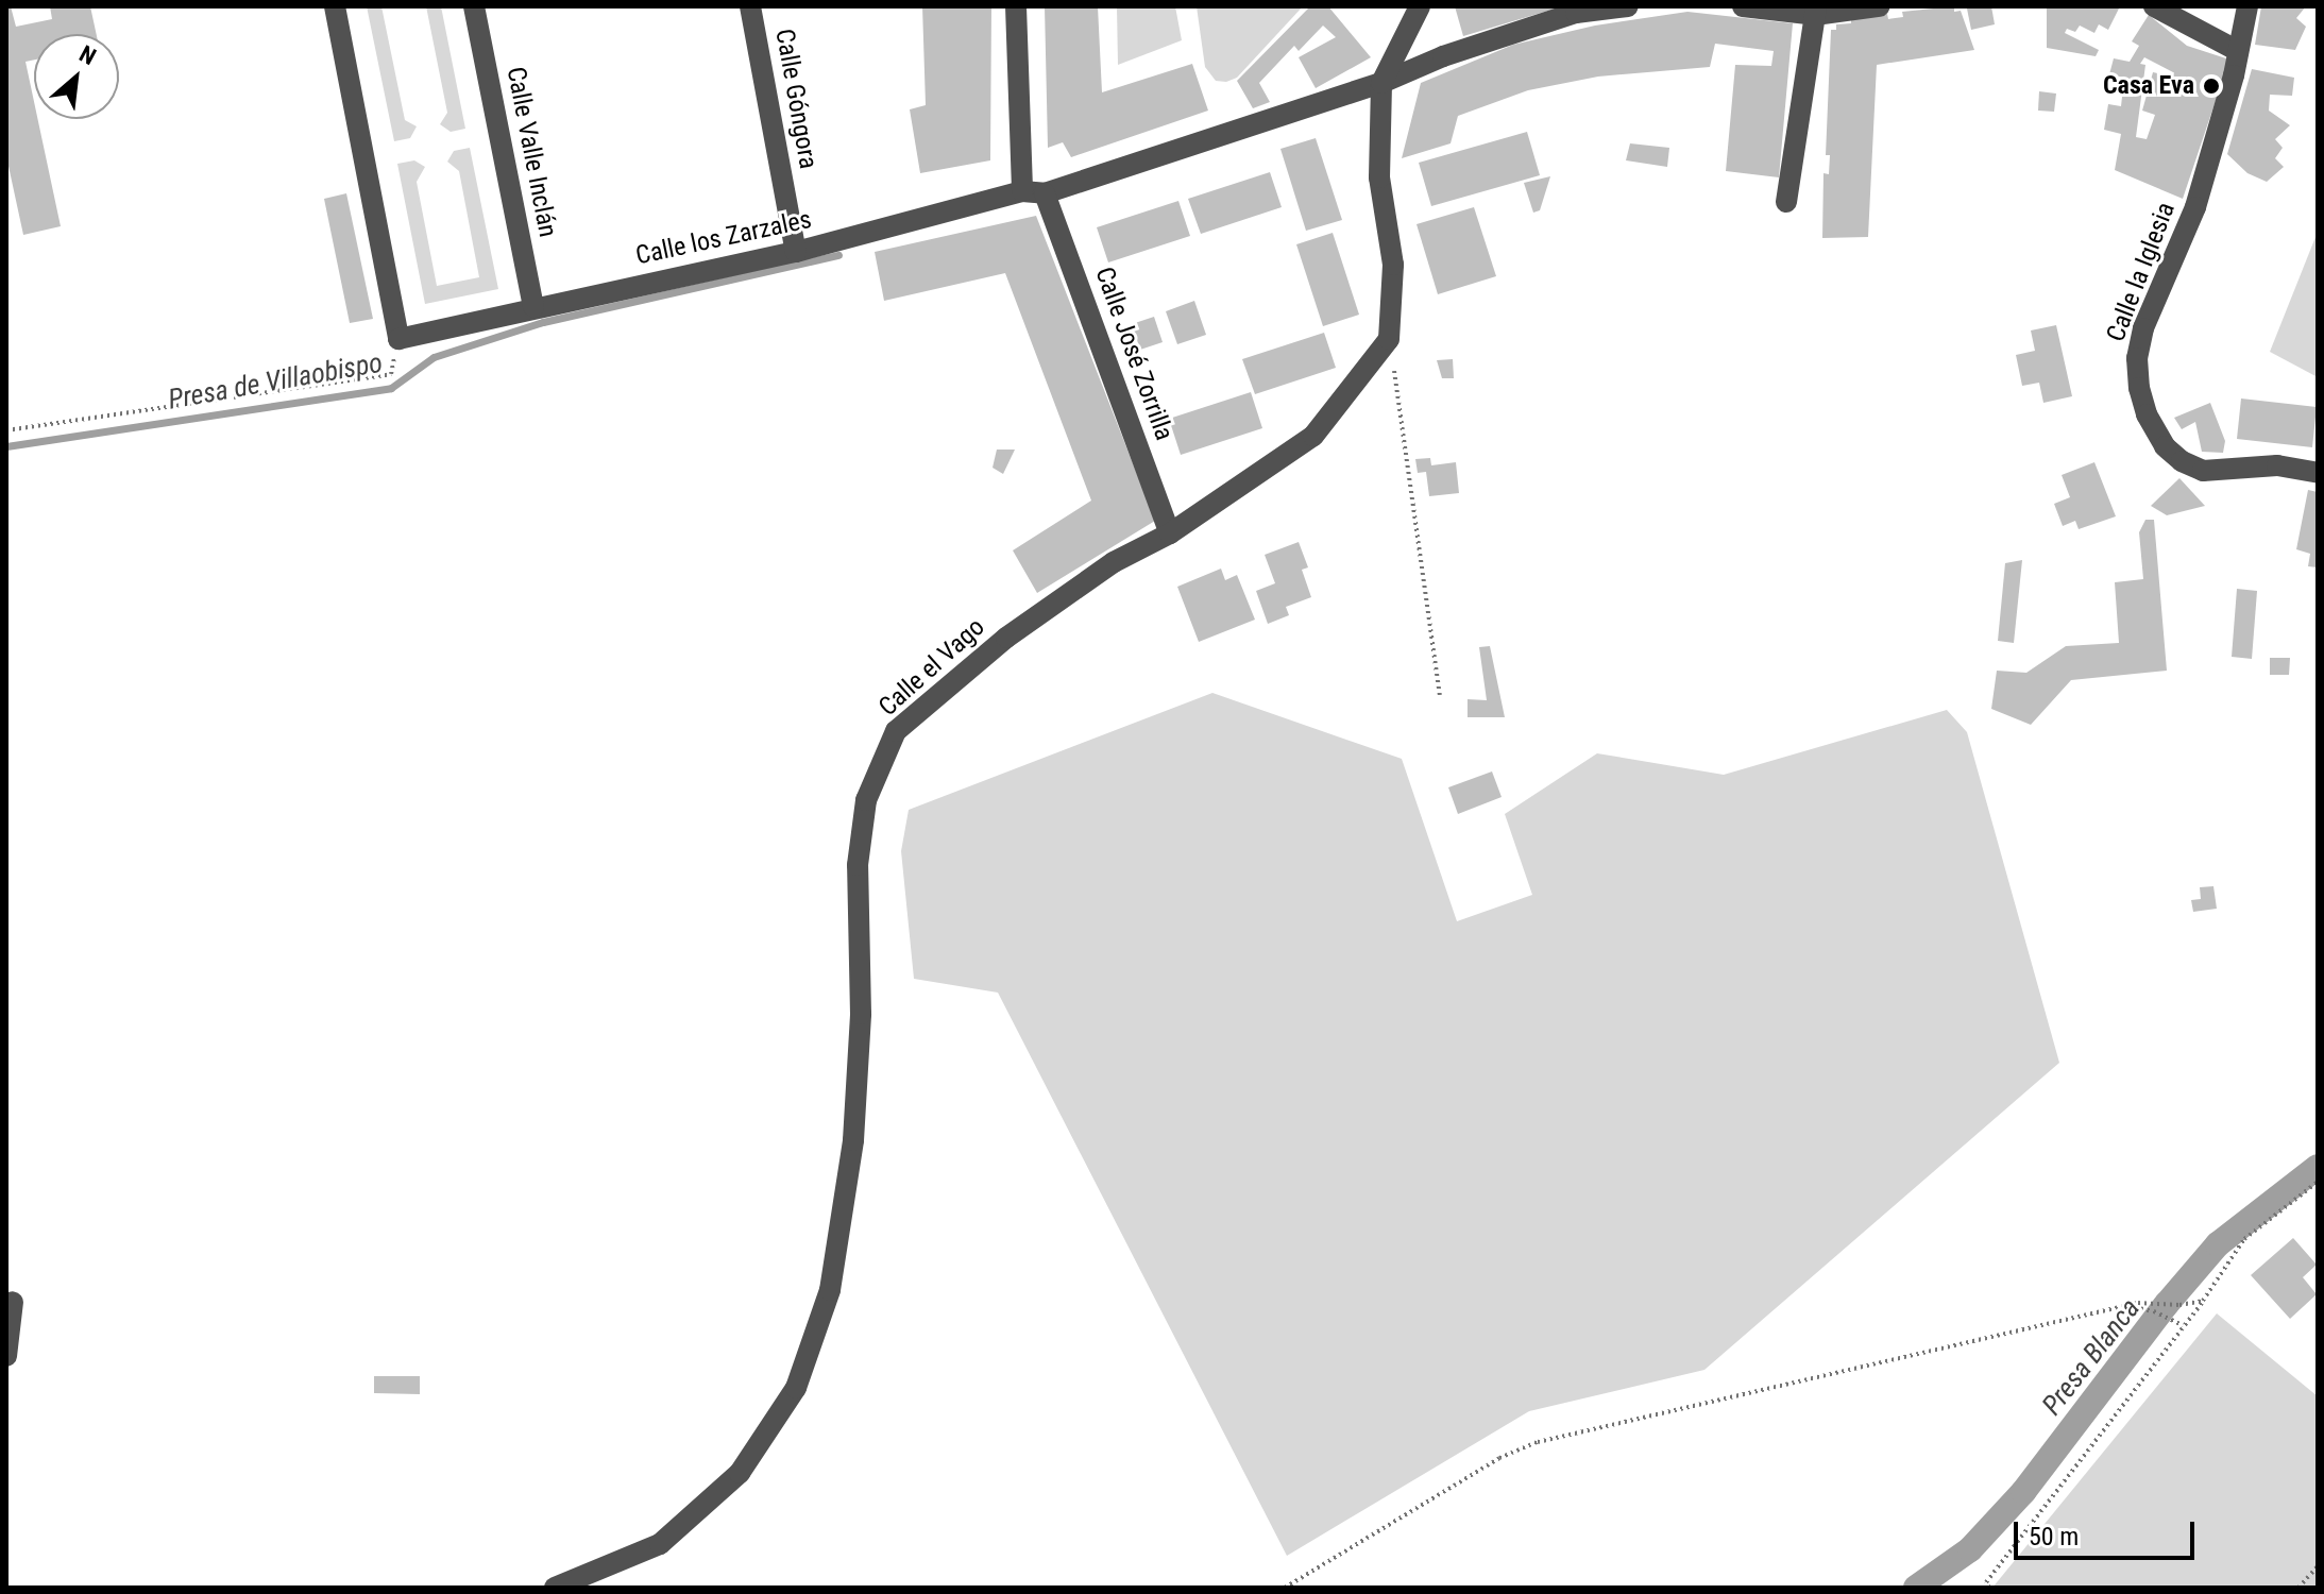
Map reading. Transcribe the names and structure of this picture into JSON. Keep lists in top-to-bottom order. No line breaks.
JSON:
{"streets":{"street":["Calle Góngora","Calle Valle Inclán","Calle los Zarzales","Calle la Iglesia","Calle José Zorrilla","Calle el Vago"]},"crossings":[["Calle Góngora","Calle los Zarzales"],["Calle Valle Inclán","Calle los Zarzales"],["Calle los Zarzales","Calle José Zorrilla"],["Calle José Zorrilla","Calle el Vago"]],"water":["Presa de Villaobispo","Presa Blanca"],"places":["Casa Eva"],"scale_bar":"50 m","north":"top right"}
